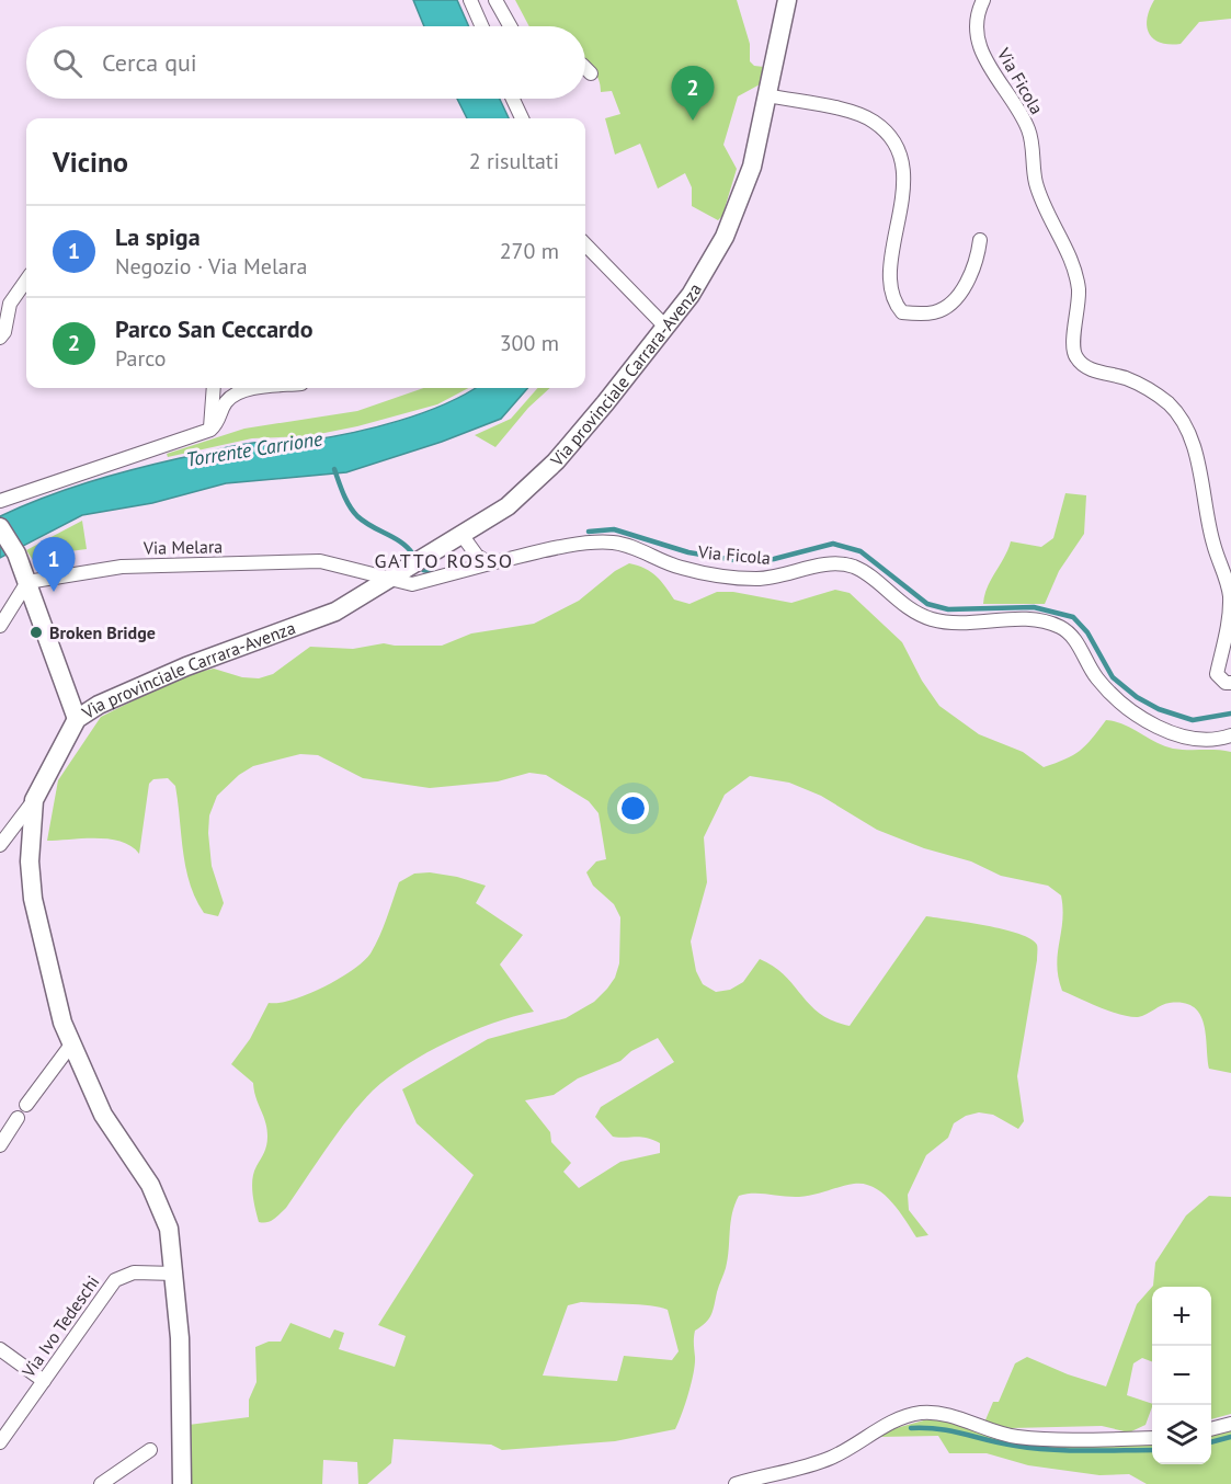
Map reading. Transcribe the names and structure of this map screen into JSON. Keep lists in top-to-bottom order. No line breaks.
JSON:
{"streets":{"main road":["Via provinciale Carrara-Avenza"],"street":["Via Ficola","Via Melara","Via Ivo Tedeschi"]},"crossings":[["Via provinciale Carrara-Avenza","Via Melara"],["Via provinciale Carrara-Avenza","Via Ivo Tedeschi"]],"districts":["GATTO ROSSO"],"water":["Torrente Carrione"],"places":["Broken Bridge"],"page":{"search":"Cerca qui","pins":["2","1"],"heading":["Vicino","2 risultati"],"list":[{"mark":"1","name":"La spiga","note":"Negozio · Via Melara","value":"270 m"},{"mark":"2","name":"Parco San Ceccardo","note":"Parco","value":"300 m"}],"map_buttons":["+","−"]}}
